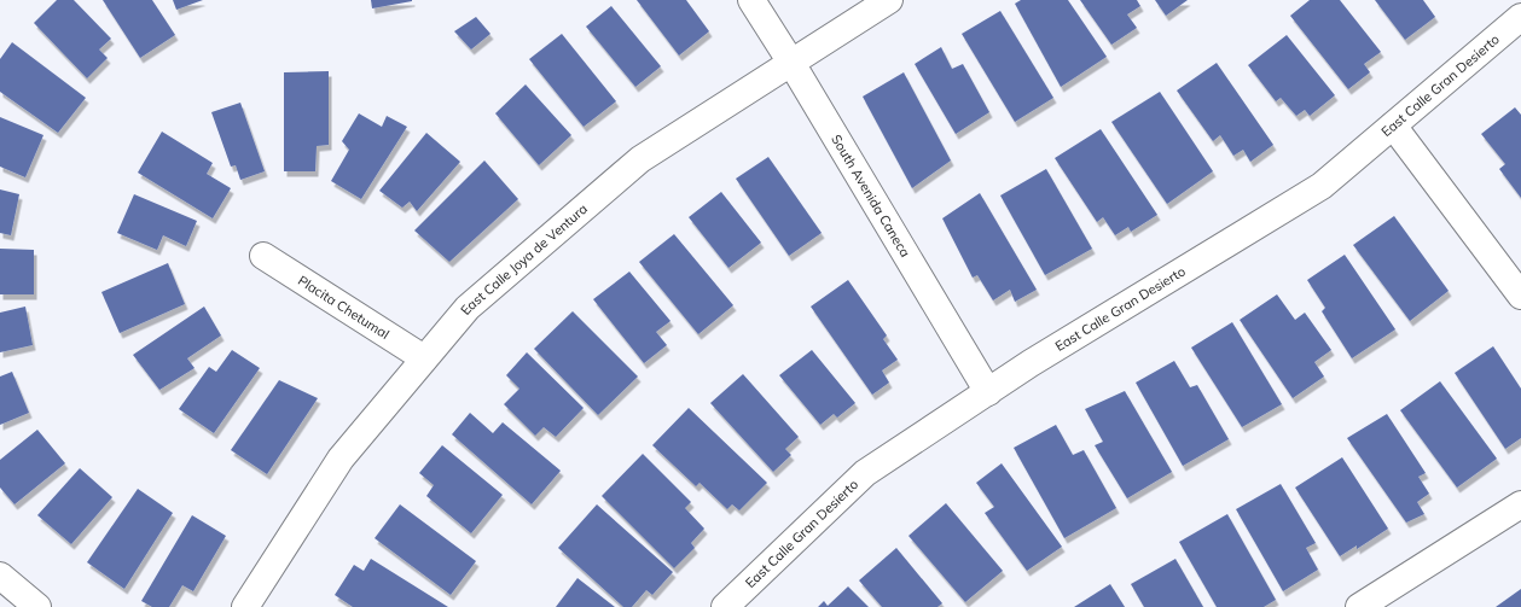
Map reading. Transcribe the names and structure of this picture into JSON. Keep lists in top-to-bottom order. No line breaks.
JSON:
{"streets":{"street":["East Calle Gran Desierto","South Avenida Caneca","East Calle Joya de Ventura","Placita Chetumal"]},"crossings":[["East Calle Gran Desierto","South Avenida Caneca"],["South Avenida Caneca","East Calle Joya de Ventura"],["East Calle Joya de Ventura","Placita Chetumal"]]}
